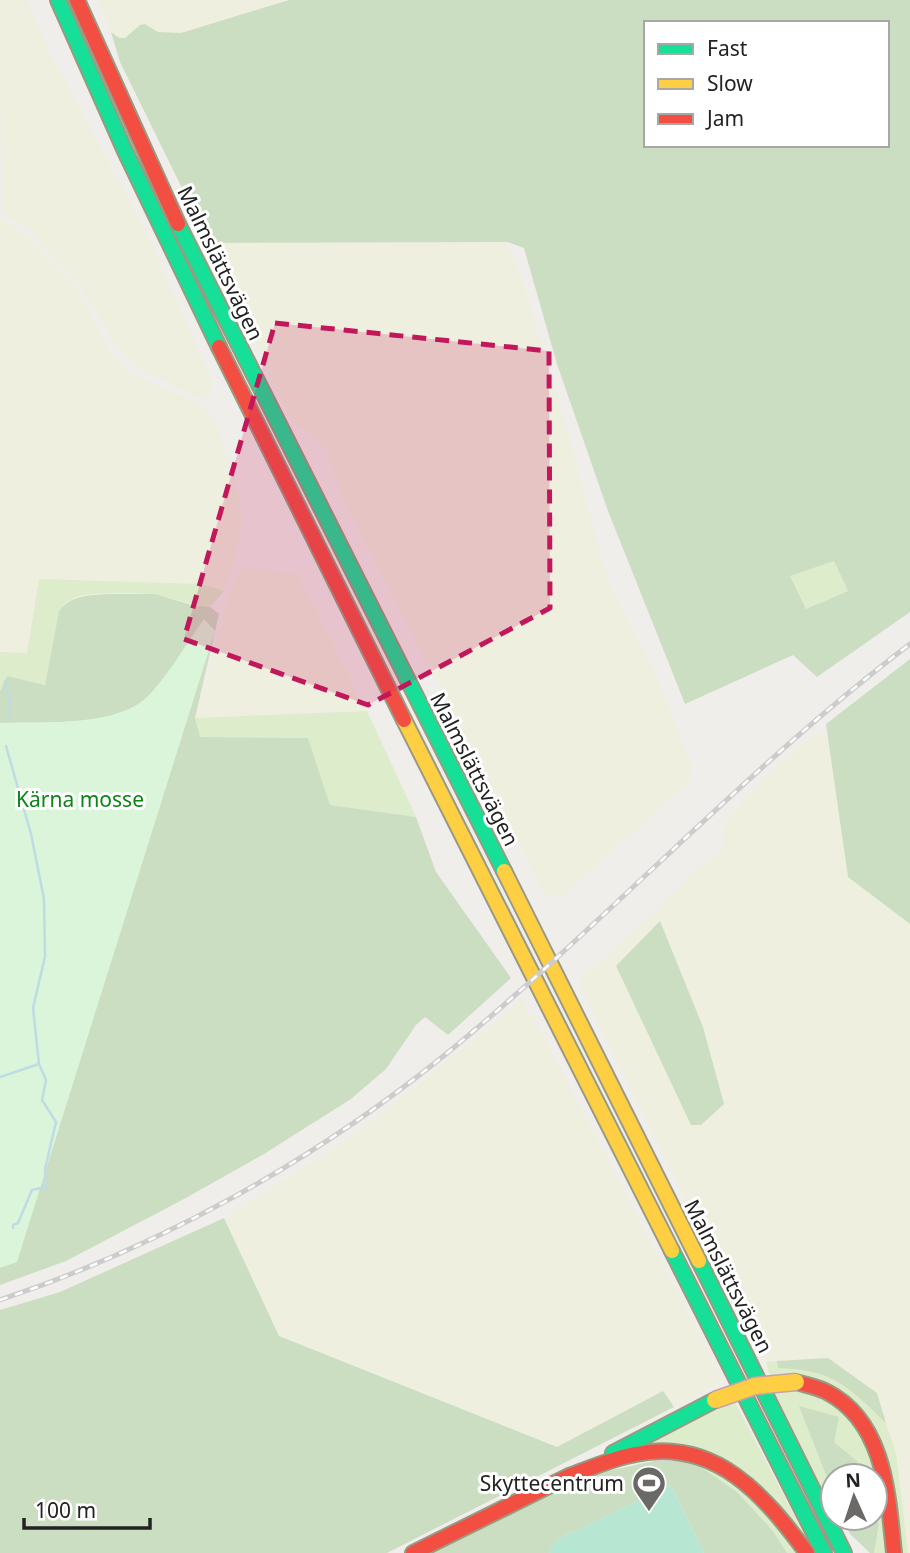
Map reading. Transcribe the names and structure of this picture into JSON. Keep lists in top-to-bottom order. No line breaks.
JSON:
{"streets":{"main road":["Malmslättsvägen"]},"parks":["Kärna mosse"],"places":{"sports":["Skyttecentrum"]},"legend":["Fast","Slow","Jam"],"scale_bar":"100 m","north":"top"}
